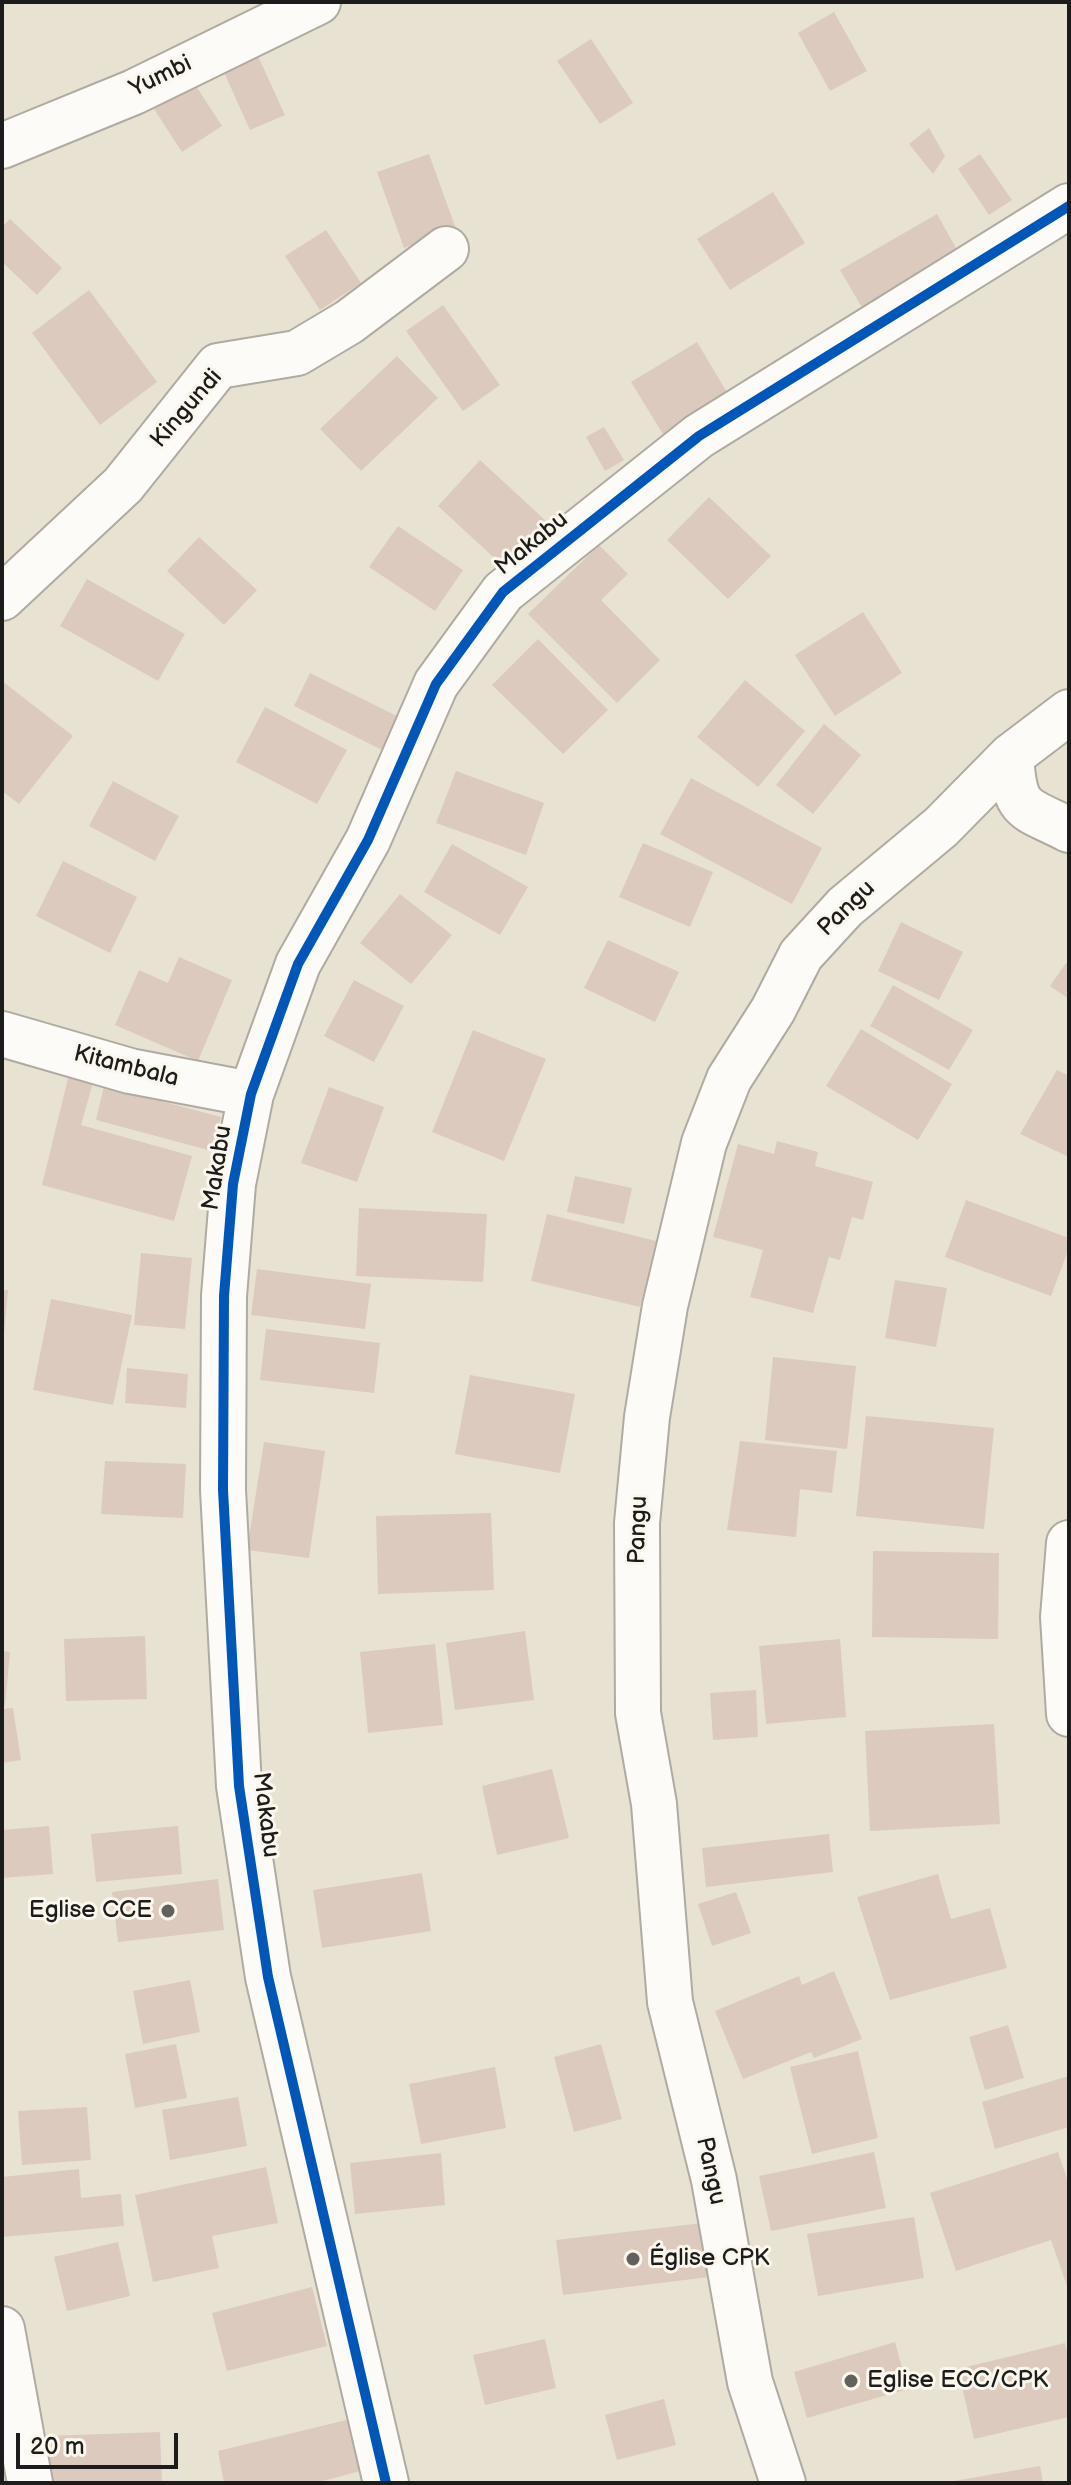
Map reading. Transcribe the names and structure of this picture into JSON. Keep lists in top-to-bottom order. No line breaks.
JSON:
{"streets":{"street":["Yumbi","Kingundi","Makabu","Pangu","Kitambala"]},"crossings":[["Makabu","Kitambala"]],"places":["Eglise CCE","Église CPK","Eglise ECC/CPK"],"scale_bar":"20 m"}
